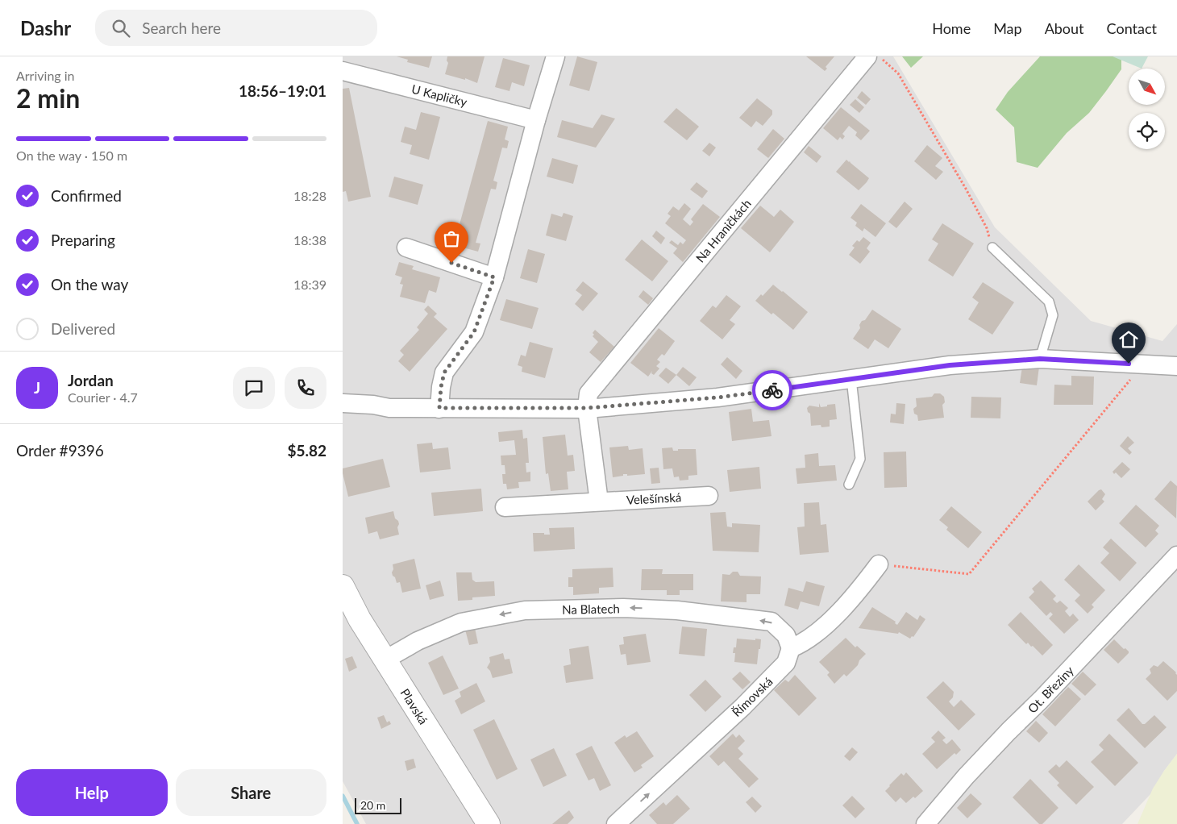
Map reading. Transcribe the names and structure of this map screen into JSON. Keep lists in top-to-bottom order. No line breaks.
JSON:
{"streets":{"street":["U Kapličky","Na Hraničkách","Velešínská","Na Blatech","Ot. Březiny","Římovská","Plavská"]},"crossings":[["Na Blatech","Římovská"],["Na Blatech","Plavská"]],"one_way":["Na Blatech","Římovská"],"scale_bar":"20 m","north":"bottom right","page":{"header":"Dashr","search":"Search here","nav":["Home","Map","About","Contact"],"heading":["2 min","Arriving in","18:56–19:01"],"panel":["Jordan","Courier · 4.7","Order #9396","$5.82"],"bar":"On the way · 150 m","list":[["Confirmed","18:28"],["Preparing","18:38"],["On the way","18:39"],"Delivered"],"round":"J","buttons":["Help","Share"],"scale":"20 m"}}
